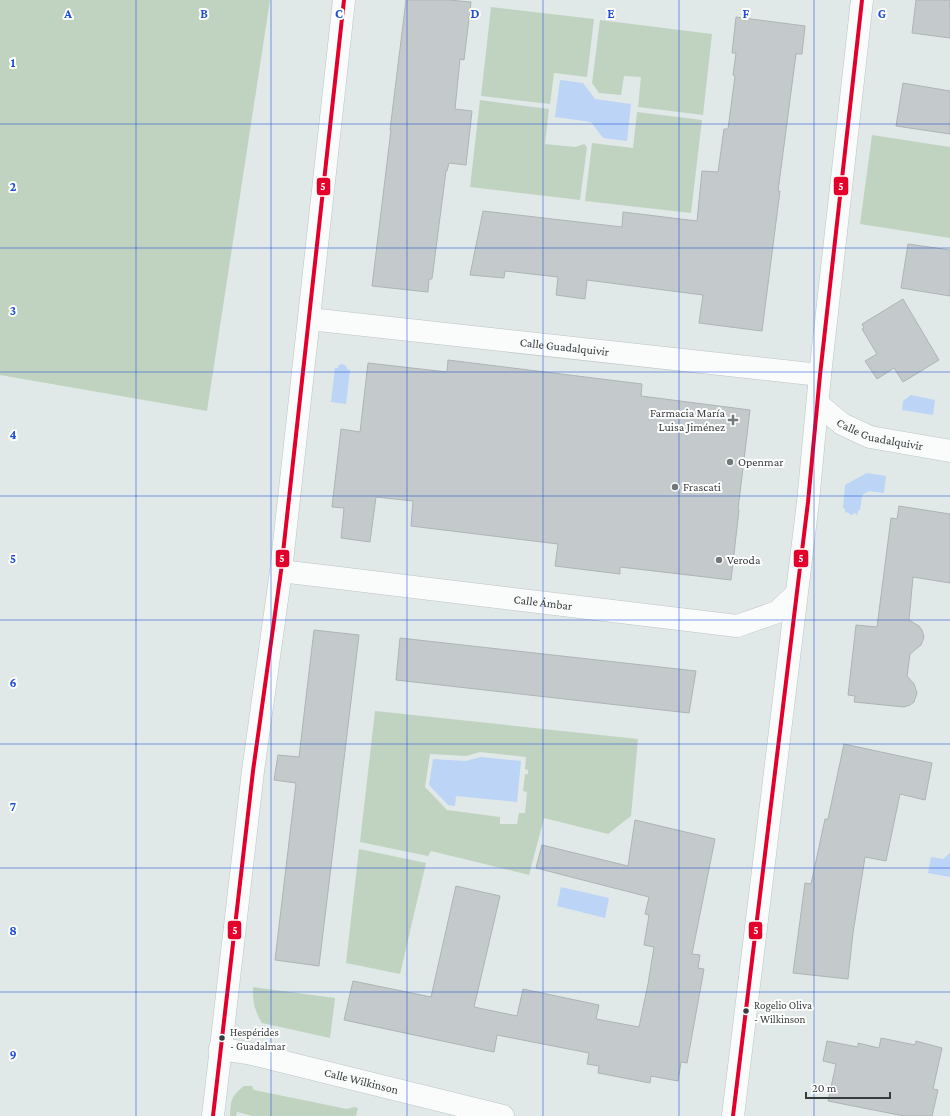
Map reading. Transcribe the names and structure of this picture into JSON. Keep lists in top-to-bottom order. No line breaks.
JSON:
{"streets":{"street":["Calle Guadalquivir","Calle Ámbar","Calle Wilkinson"]},"places":{"health":["Farmacia María Luisa Jiménez"],"other":["Openmar","Frascati","Veroda","Rogelio Oliva - Wilkinson","Hespérides - Guadalmar"]},"lines":["transit line 5"],"scale_bar":"20 m","grid":{"columns":["A","B","C","D","E","F","G"],"rows":["1","2","3","4","5","6","7","8","9"]}}
